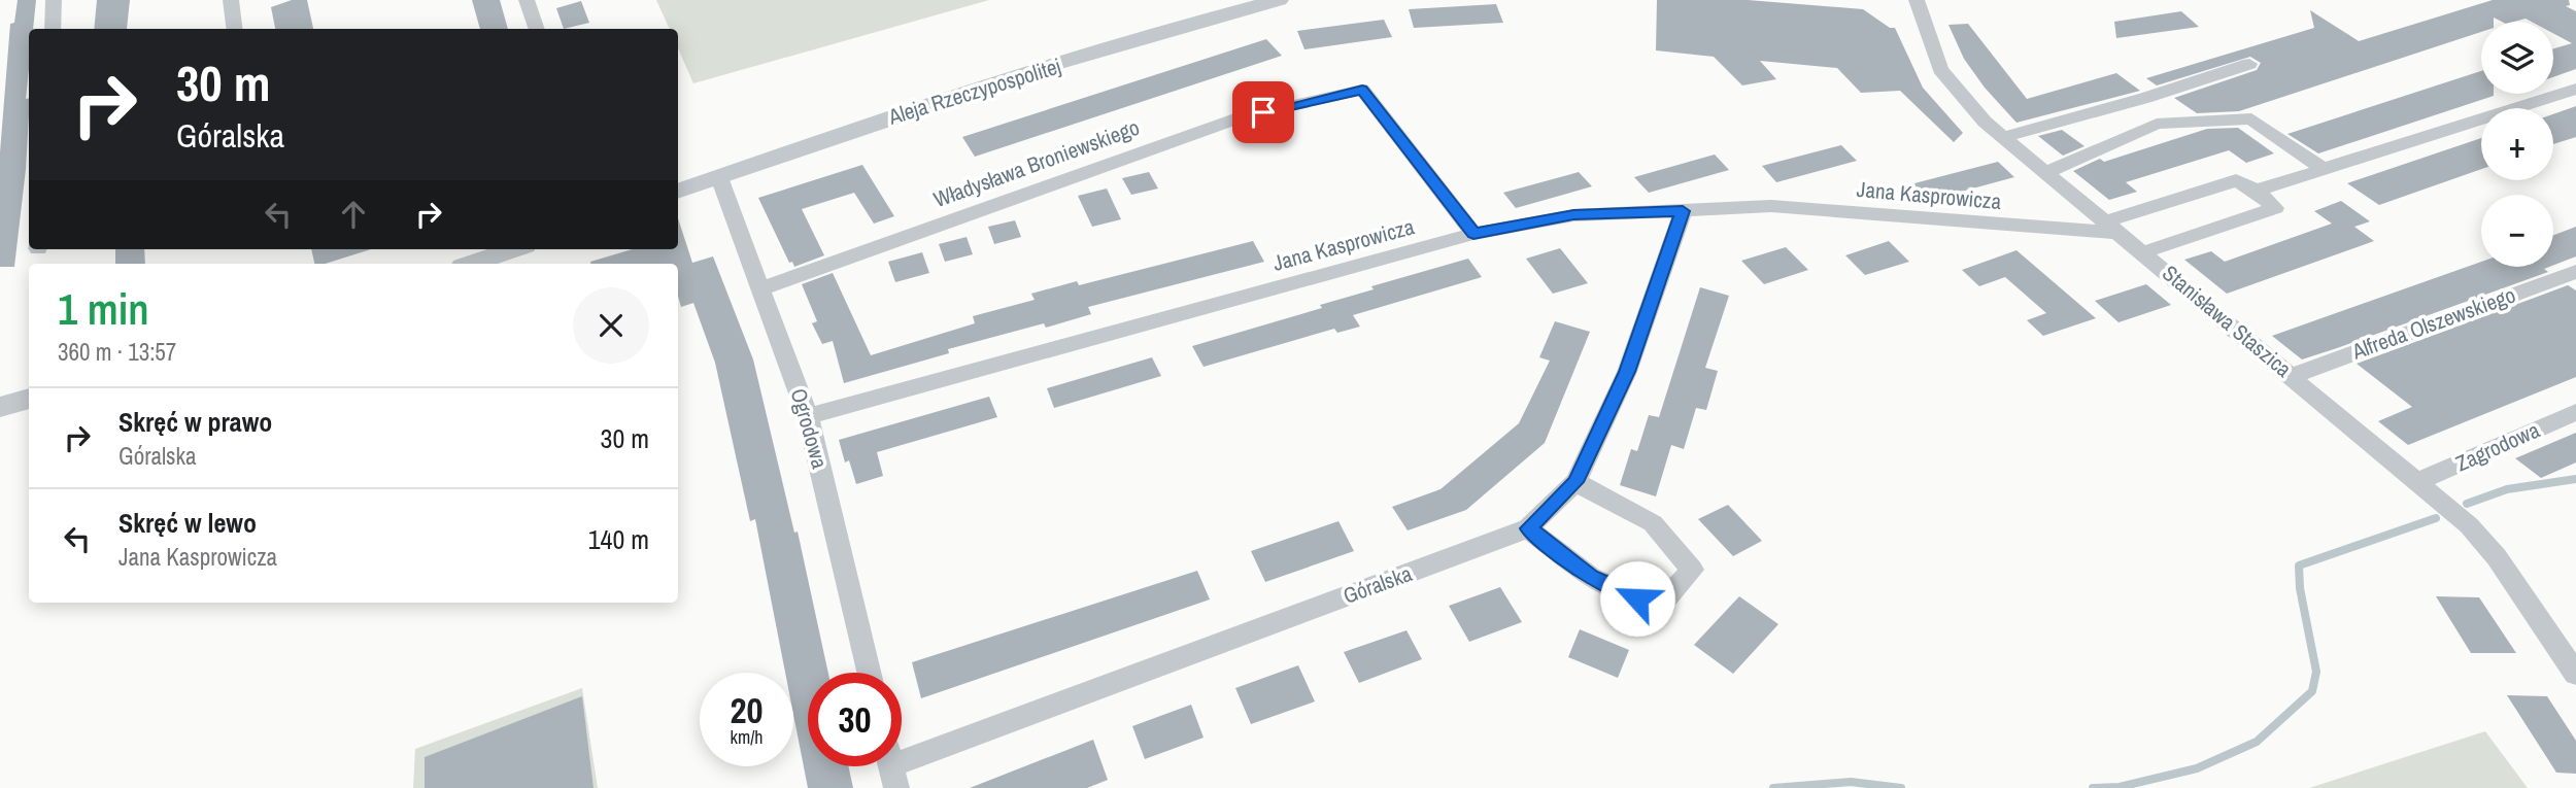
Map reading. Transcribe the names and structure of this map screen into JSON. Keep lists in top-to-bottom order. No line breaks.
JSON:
{"streets":{"street":["Aleja Rzeczypospolitej","Władysława Broniewskiego","Jana Kasprowicza","Stanisława Staszica","Alfreda Olszewskiego","Ogrodowa","Zagrodowa","Góralska"]},"crossings":[["Aleja Rzeczypospolitej","Ogrodowa"],["Władysława Broniewskiego","Jana Kasprowicza"],["Władysława Broniewskiego","Ogrodowa"],["Jana Kasprowicza","Stanisława Staszica"],["Jana Kasprowicza","Ogrodowa"],["Jana Kasprowicza","Góralska"],["Stanisława Staszica","Alfreda Olszewskiego"],["Stanisława Staszica","Zagrodowa"]],"page":{"map_buttons":["+","−"],"turn":["30 m","Góralska"],"heading":["1 min","360 m · 13:57"],"list":[{"name":"Skręć w prawo","note":"Góralska","value":"30 m"},{"name":"Skręć w lewo","note":"Jana Kasprowicza","value":"140 m"}],"speed":"20 km/h","limit":"30"}}
